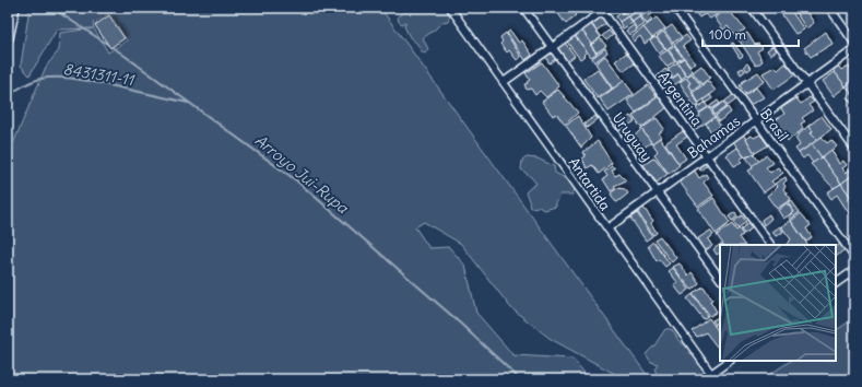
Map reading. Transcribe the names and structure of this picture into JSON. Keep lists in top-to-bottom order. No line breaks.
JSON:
{"streets":{"street":["Argentina","Brasil","Uruguay","Bahamas","Antartida"]},"crossings":[["Argentina","Bahamas"],["Brasil","Bahamas"],["Uruguay","Bahamas"],["Bahamas","Antartida"]],"water":["8431311-11","Arroyo Jui-Rupa"],"scale_bar":"100 m"}
